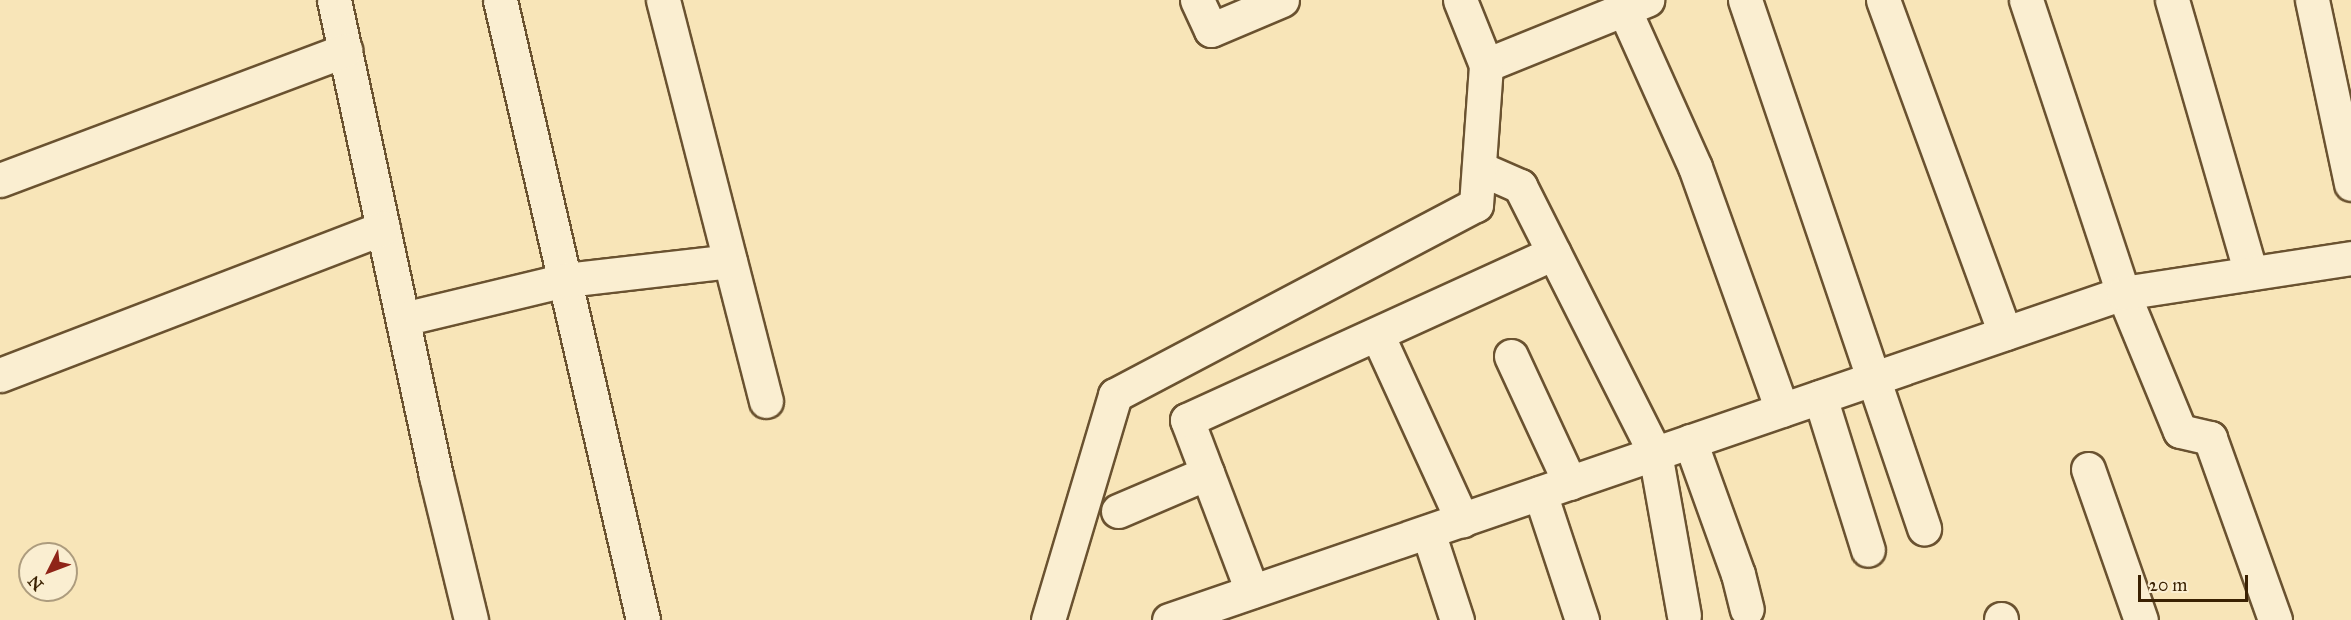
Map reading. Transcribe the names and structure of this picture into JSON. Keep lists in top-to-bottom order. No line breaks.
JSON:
{"scale_bar":"20 m","north":"bottom left"}
